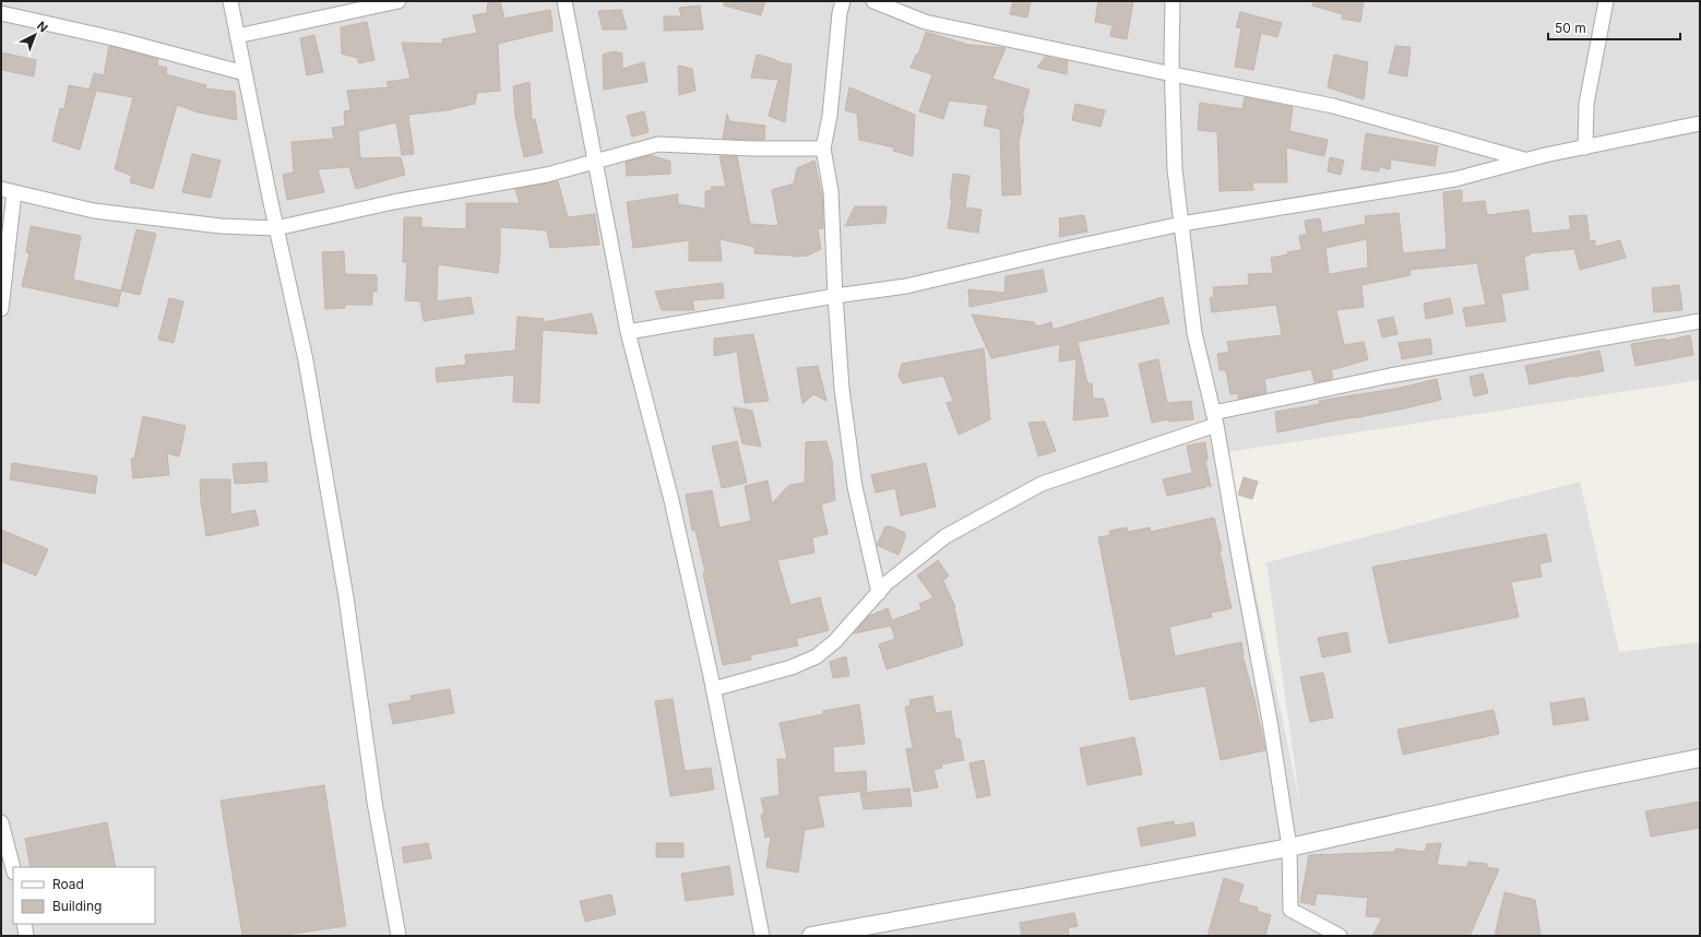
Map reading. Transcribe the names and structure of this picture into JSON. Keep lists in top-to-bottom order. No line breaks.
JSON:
{"legend":["Road","Building"],"scale_bar":"50 m","north":"top right"}
